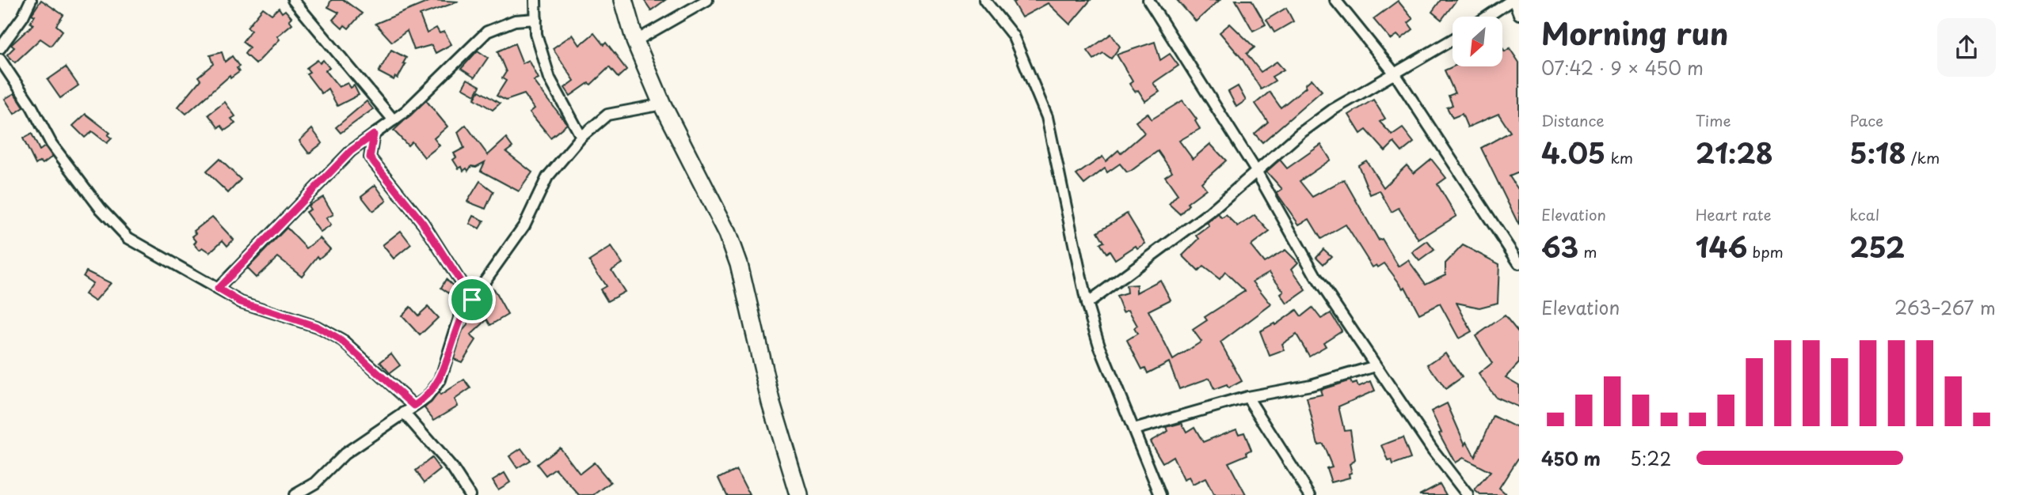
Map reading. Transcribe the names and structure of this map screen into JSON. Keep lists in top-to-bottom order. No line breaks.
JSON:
{"north":"bottom left","page":{"heading":["Morning run","07:42 · 9 × 450 m"],"stats":[["Distance","4.05 km"],["Time","21:28"],["Pace","5:18 /km"],["Elevation","63 m"],["Heart rate","146 bpm"],["kcal","252"]],"chart":["Elevation","263–267 m"],"list":[{"name":"450 m","note":"5:22"}]}}
